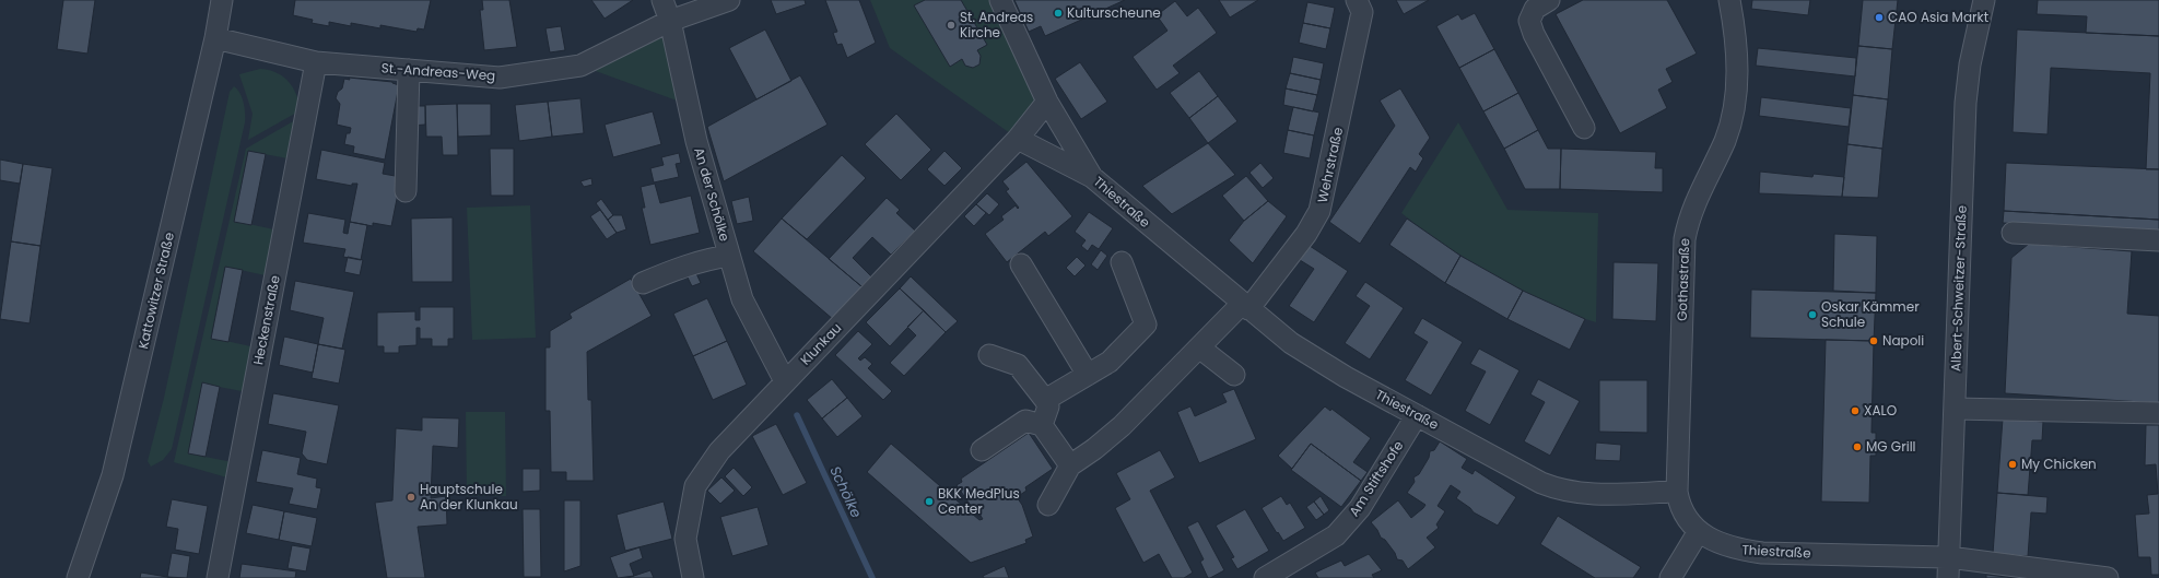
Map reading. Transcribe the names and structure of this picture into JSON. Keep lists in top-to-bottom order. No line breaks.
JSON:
{"streets":{"street":["St.-Andreas-Weg","Wehrstraße","An der Schölke","Thiestraße","Gothastraße","Albert-Schweitzer-Straße","Kattowitzer Straße","Heckenstraße","Klunkau","Am Stiftshofe"]},"crossings":[["St.-Andreas-Weg","An der Schölke"],["St.-Andreas-Weg","Kattowitzer Straße"],["St.-Andreas-Weg","Heckenstraße"],["Wehrstraße","Thiestraße"],["An der Schölke","Klunkau"],["Thiestraße","Gothastraße"],["Thiestraße","Albert-Schweitzer-Straße"],["Thiestraße","Klunkau"],["Thiestraße","Am Stiftshofe"]],"water":["Schölke"],"places":["Kulturscheune","CAO Asia Markt","St. Andreas Kirche","Oskar Kämmer Schule","Napoli","XALO","MG Grill","My Chicken","Hauptschule An der Klunkau","BKK MedPlus Center"]}
